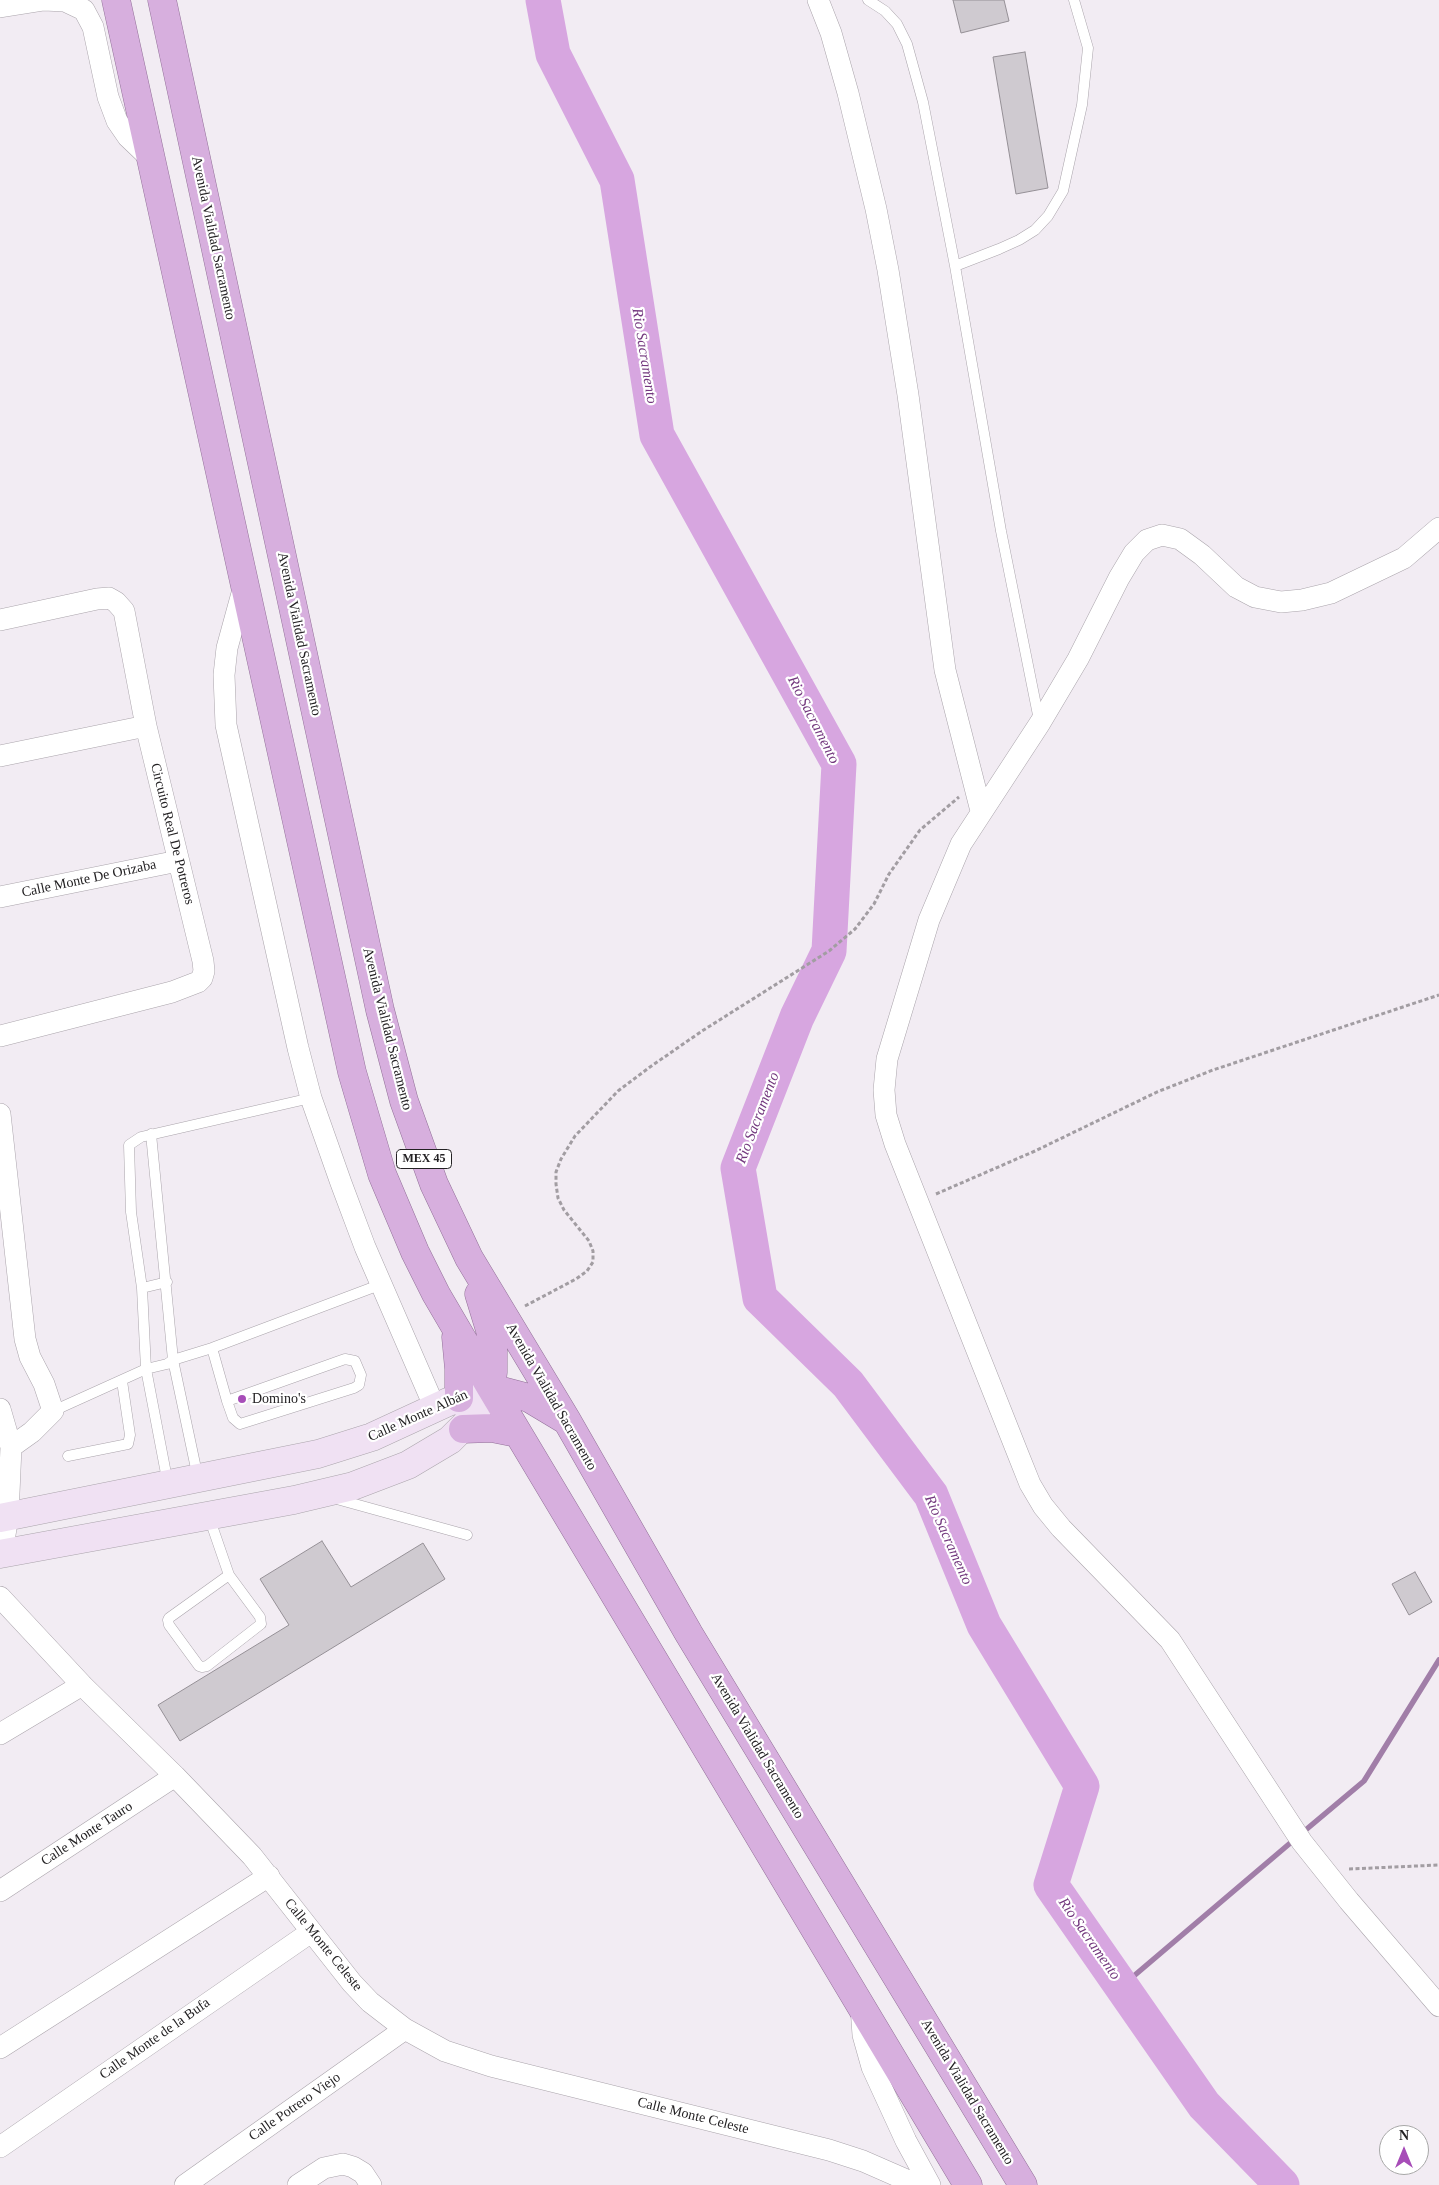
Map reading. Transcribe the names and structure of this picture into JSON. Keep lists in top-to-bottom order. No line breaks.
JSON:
{"streets":{"highway":["Avenida Vialidad Sacramento","MEX 45"],"main road":["Calle Monte Albán"],"street":["Circuito Real De Potreros","Calle Monte De Orizaba","Calle Monte Tauro","Calle Monte Celeste","Calle Monte de la Bufa","Calle Potrero Viejo"]},"crossings":[["Circuito Real De Potreros","Calle Monte De Orizaba"],["MEX 45","Calle Monte Albán"],["Calle Monte Tauro","Calle Monte Celeste"],["Calle Monte Celeste","Calle Monte de la Bufa"],["Calle Monte Celeste","Calle Potrero Viejo"]],"water":["Rio Sacramento"],"places":["Domino's"],"north":"top"}
